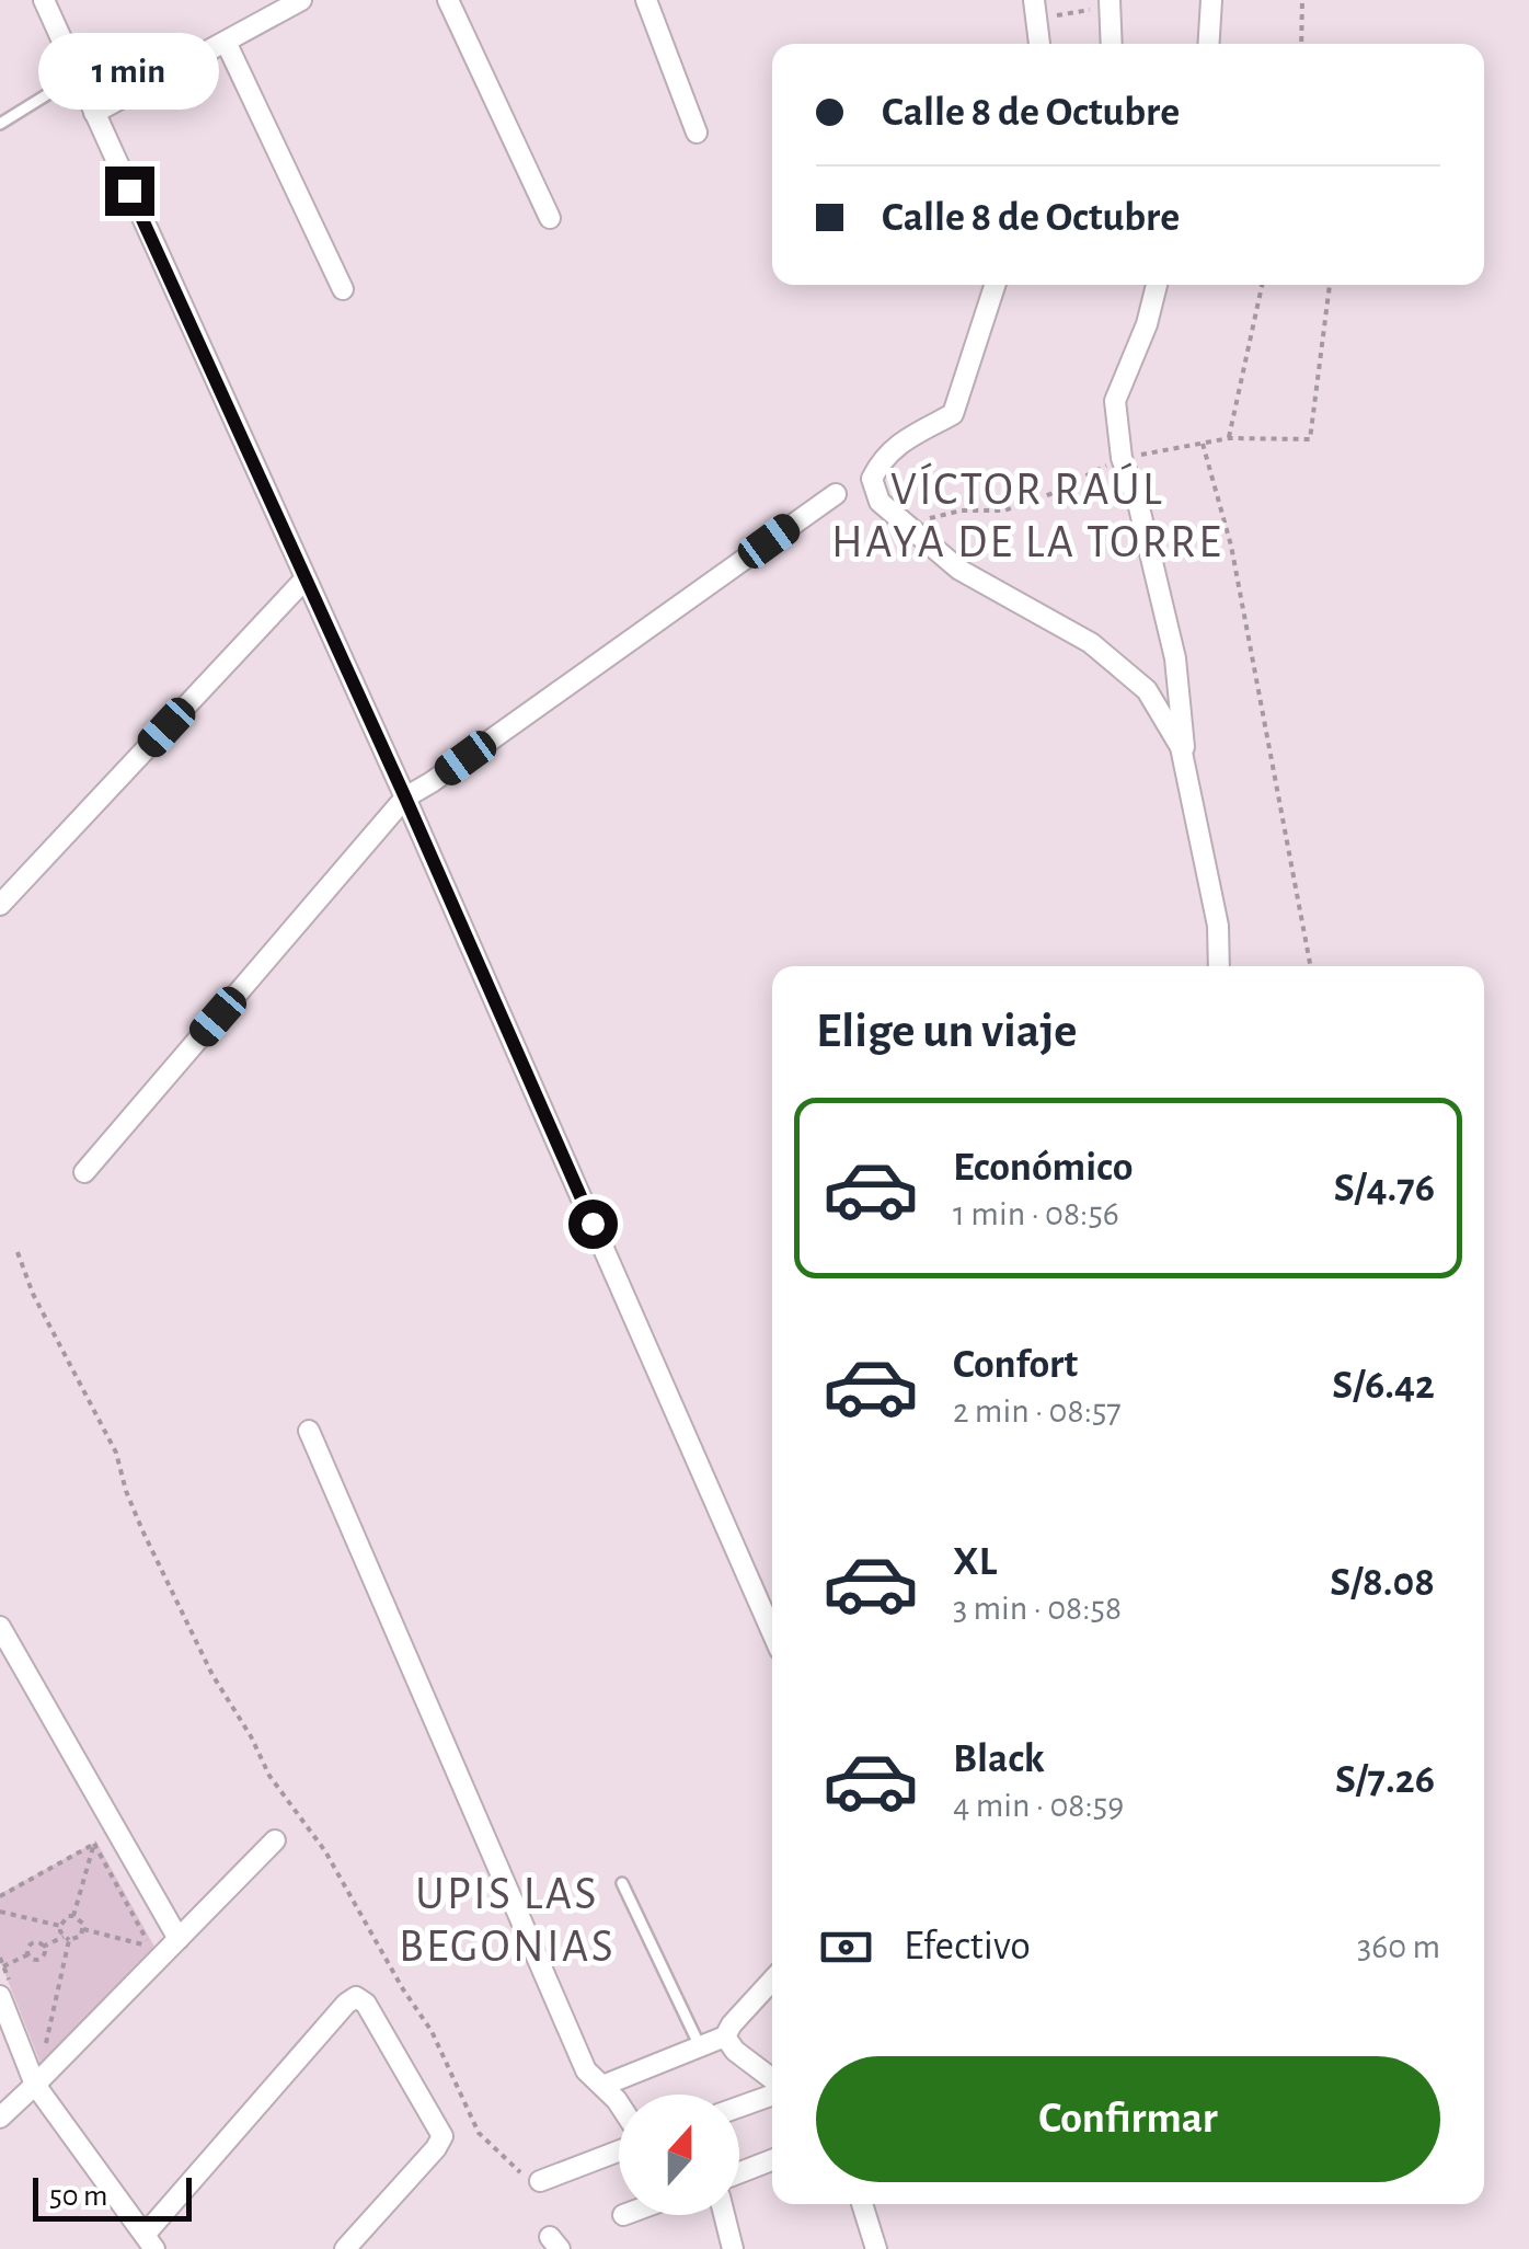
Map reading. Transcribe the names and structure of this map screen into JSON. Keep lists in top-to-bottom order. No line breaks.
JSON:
{"districts":["VÍCTOR RAÚL HAYA DE LA TORRE","UPIS LAS BEGONIAS"],"scale_bar":"50 m","north":"top","page":{"bubble":"1 min","banner":["Calle 8 de Octubre","Calle 8 de Octubre"],"heading":"Elige un viaje","list":[{"name":"Económico","note":"1 min · 08:56","value":"S/4.76"},{"name":"Confort","note":"2 min · 08:57","value":"S/6.42"},{"name":"XL","note":"3 min · 08:58","value":"S/8.08"},{"name":"Black","note":"4 min · 08:59","value":"S/7.26"}],"pay":["Efectivo","360 m"],"buttons":"Confirmar","scale":"50 m"}}
